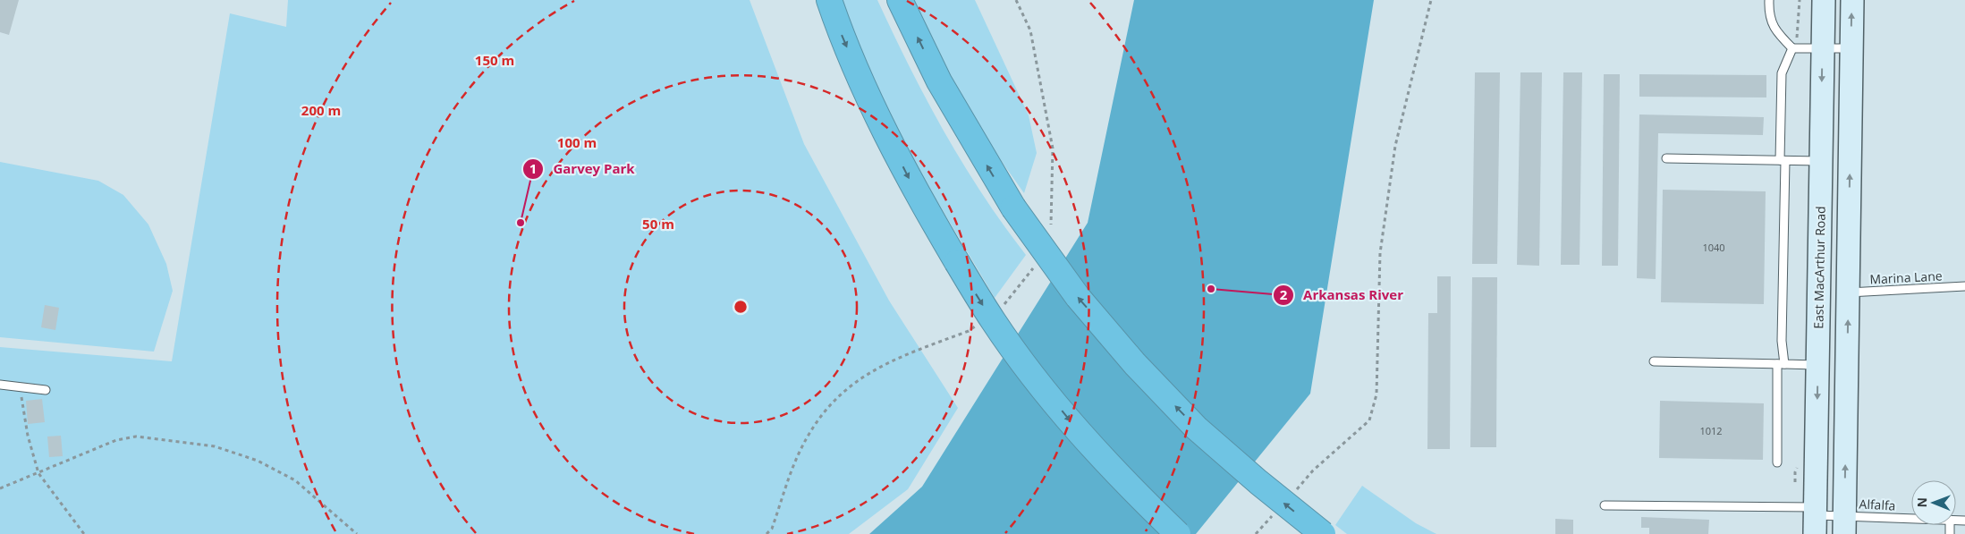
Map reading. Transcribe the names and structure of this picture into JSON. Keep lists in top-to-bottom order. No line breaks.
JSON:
{"streets":{"street":["East MacArthur Road"],"lane":["Marina Lane","Alfalfa"]},"crossings":[["East MacArthur Road","Alfalfa"]],"places":["Garvey Park","Arkansas River"],"house_numbers":["1040","1012"],"north":"left","rings":["150 m","200 m","100 m","50 m"]}
